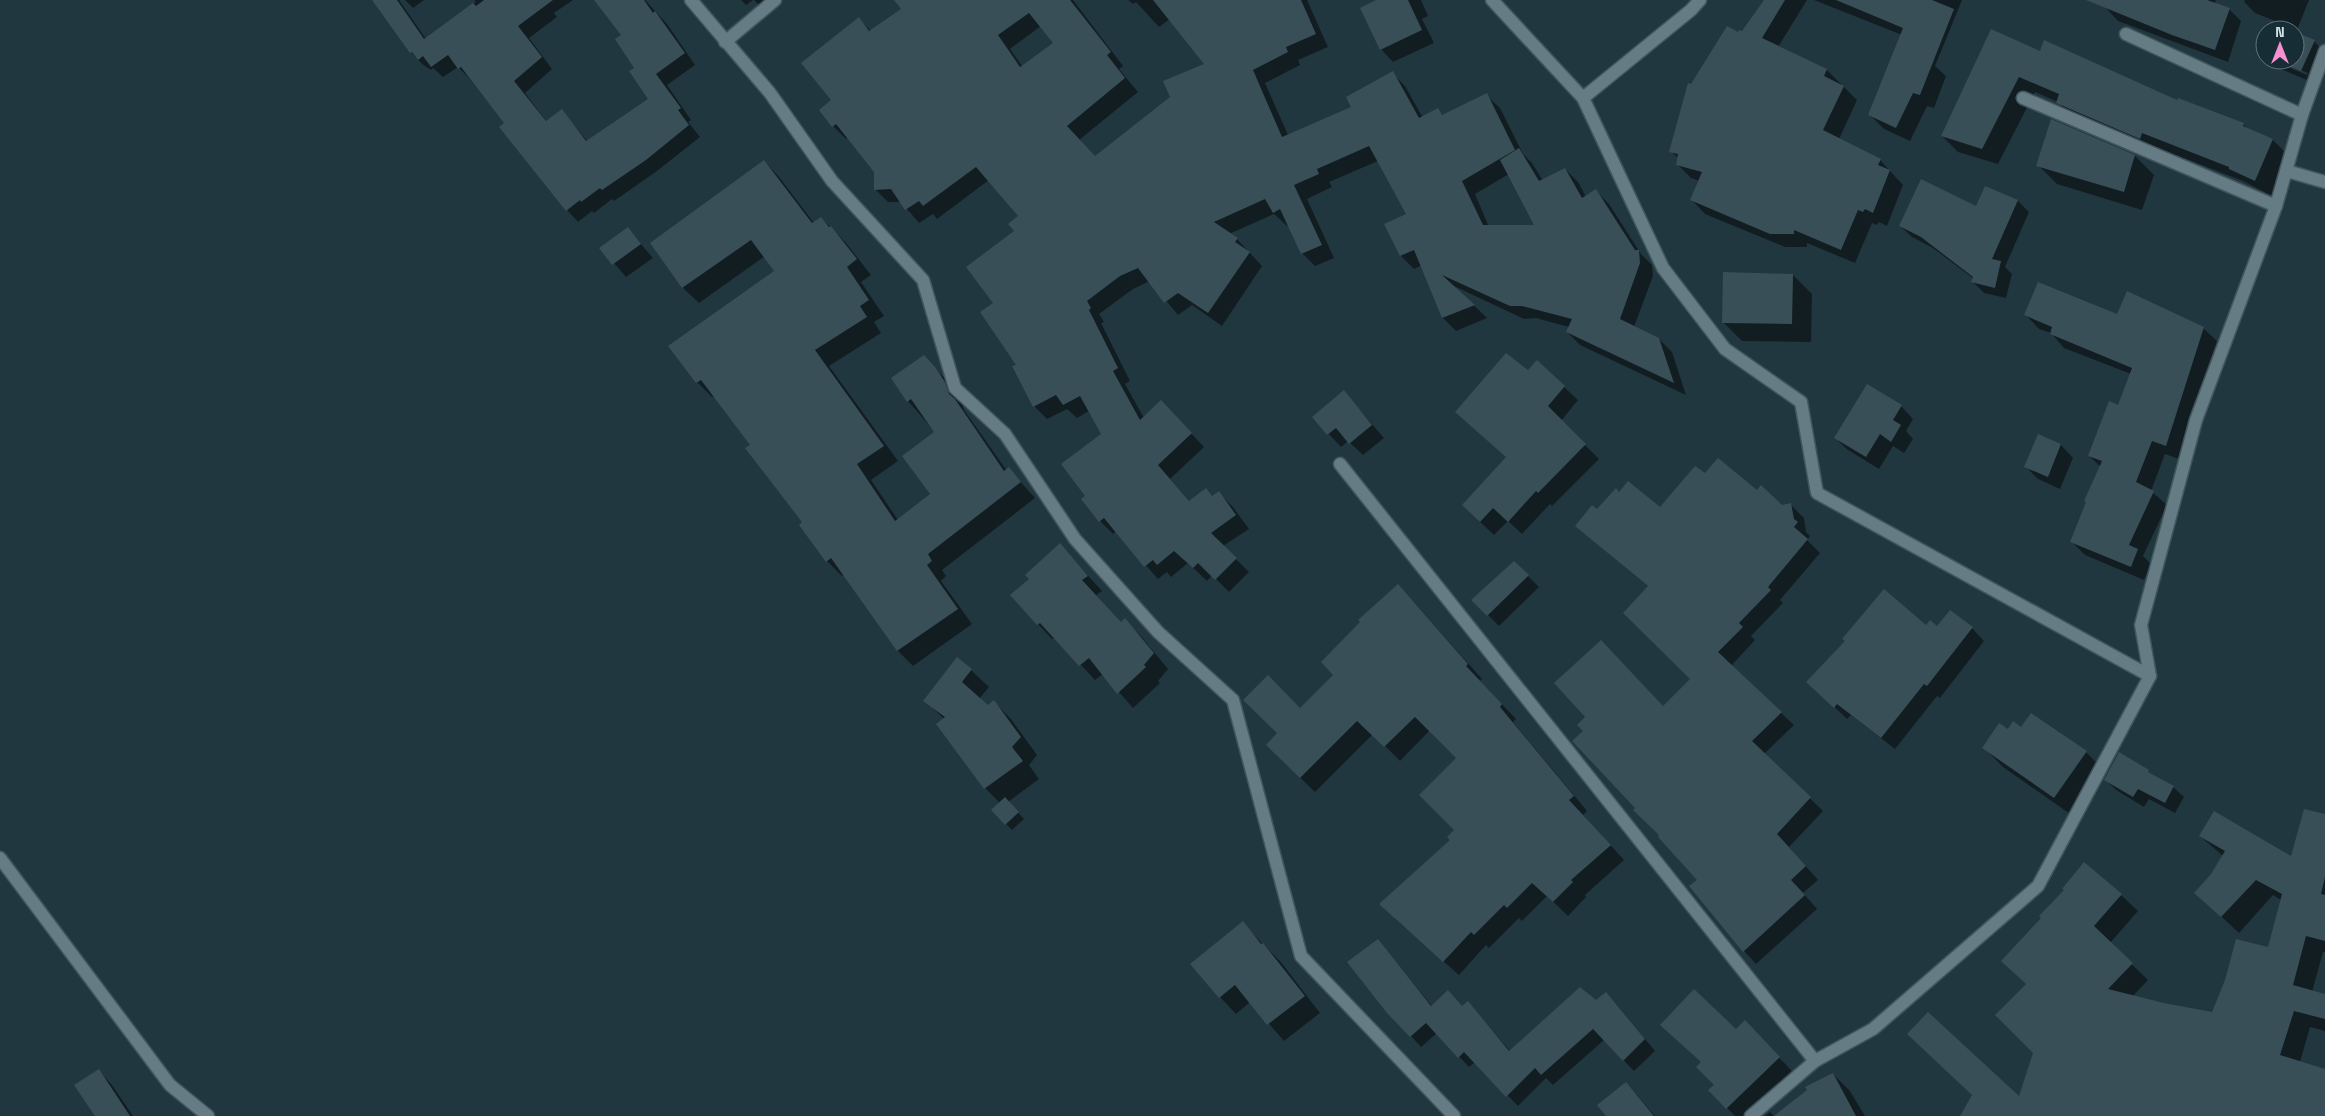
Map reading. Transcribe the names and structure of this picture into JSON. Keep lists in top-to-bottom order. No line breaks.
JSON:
{"north":"top"}
